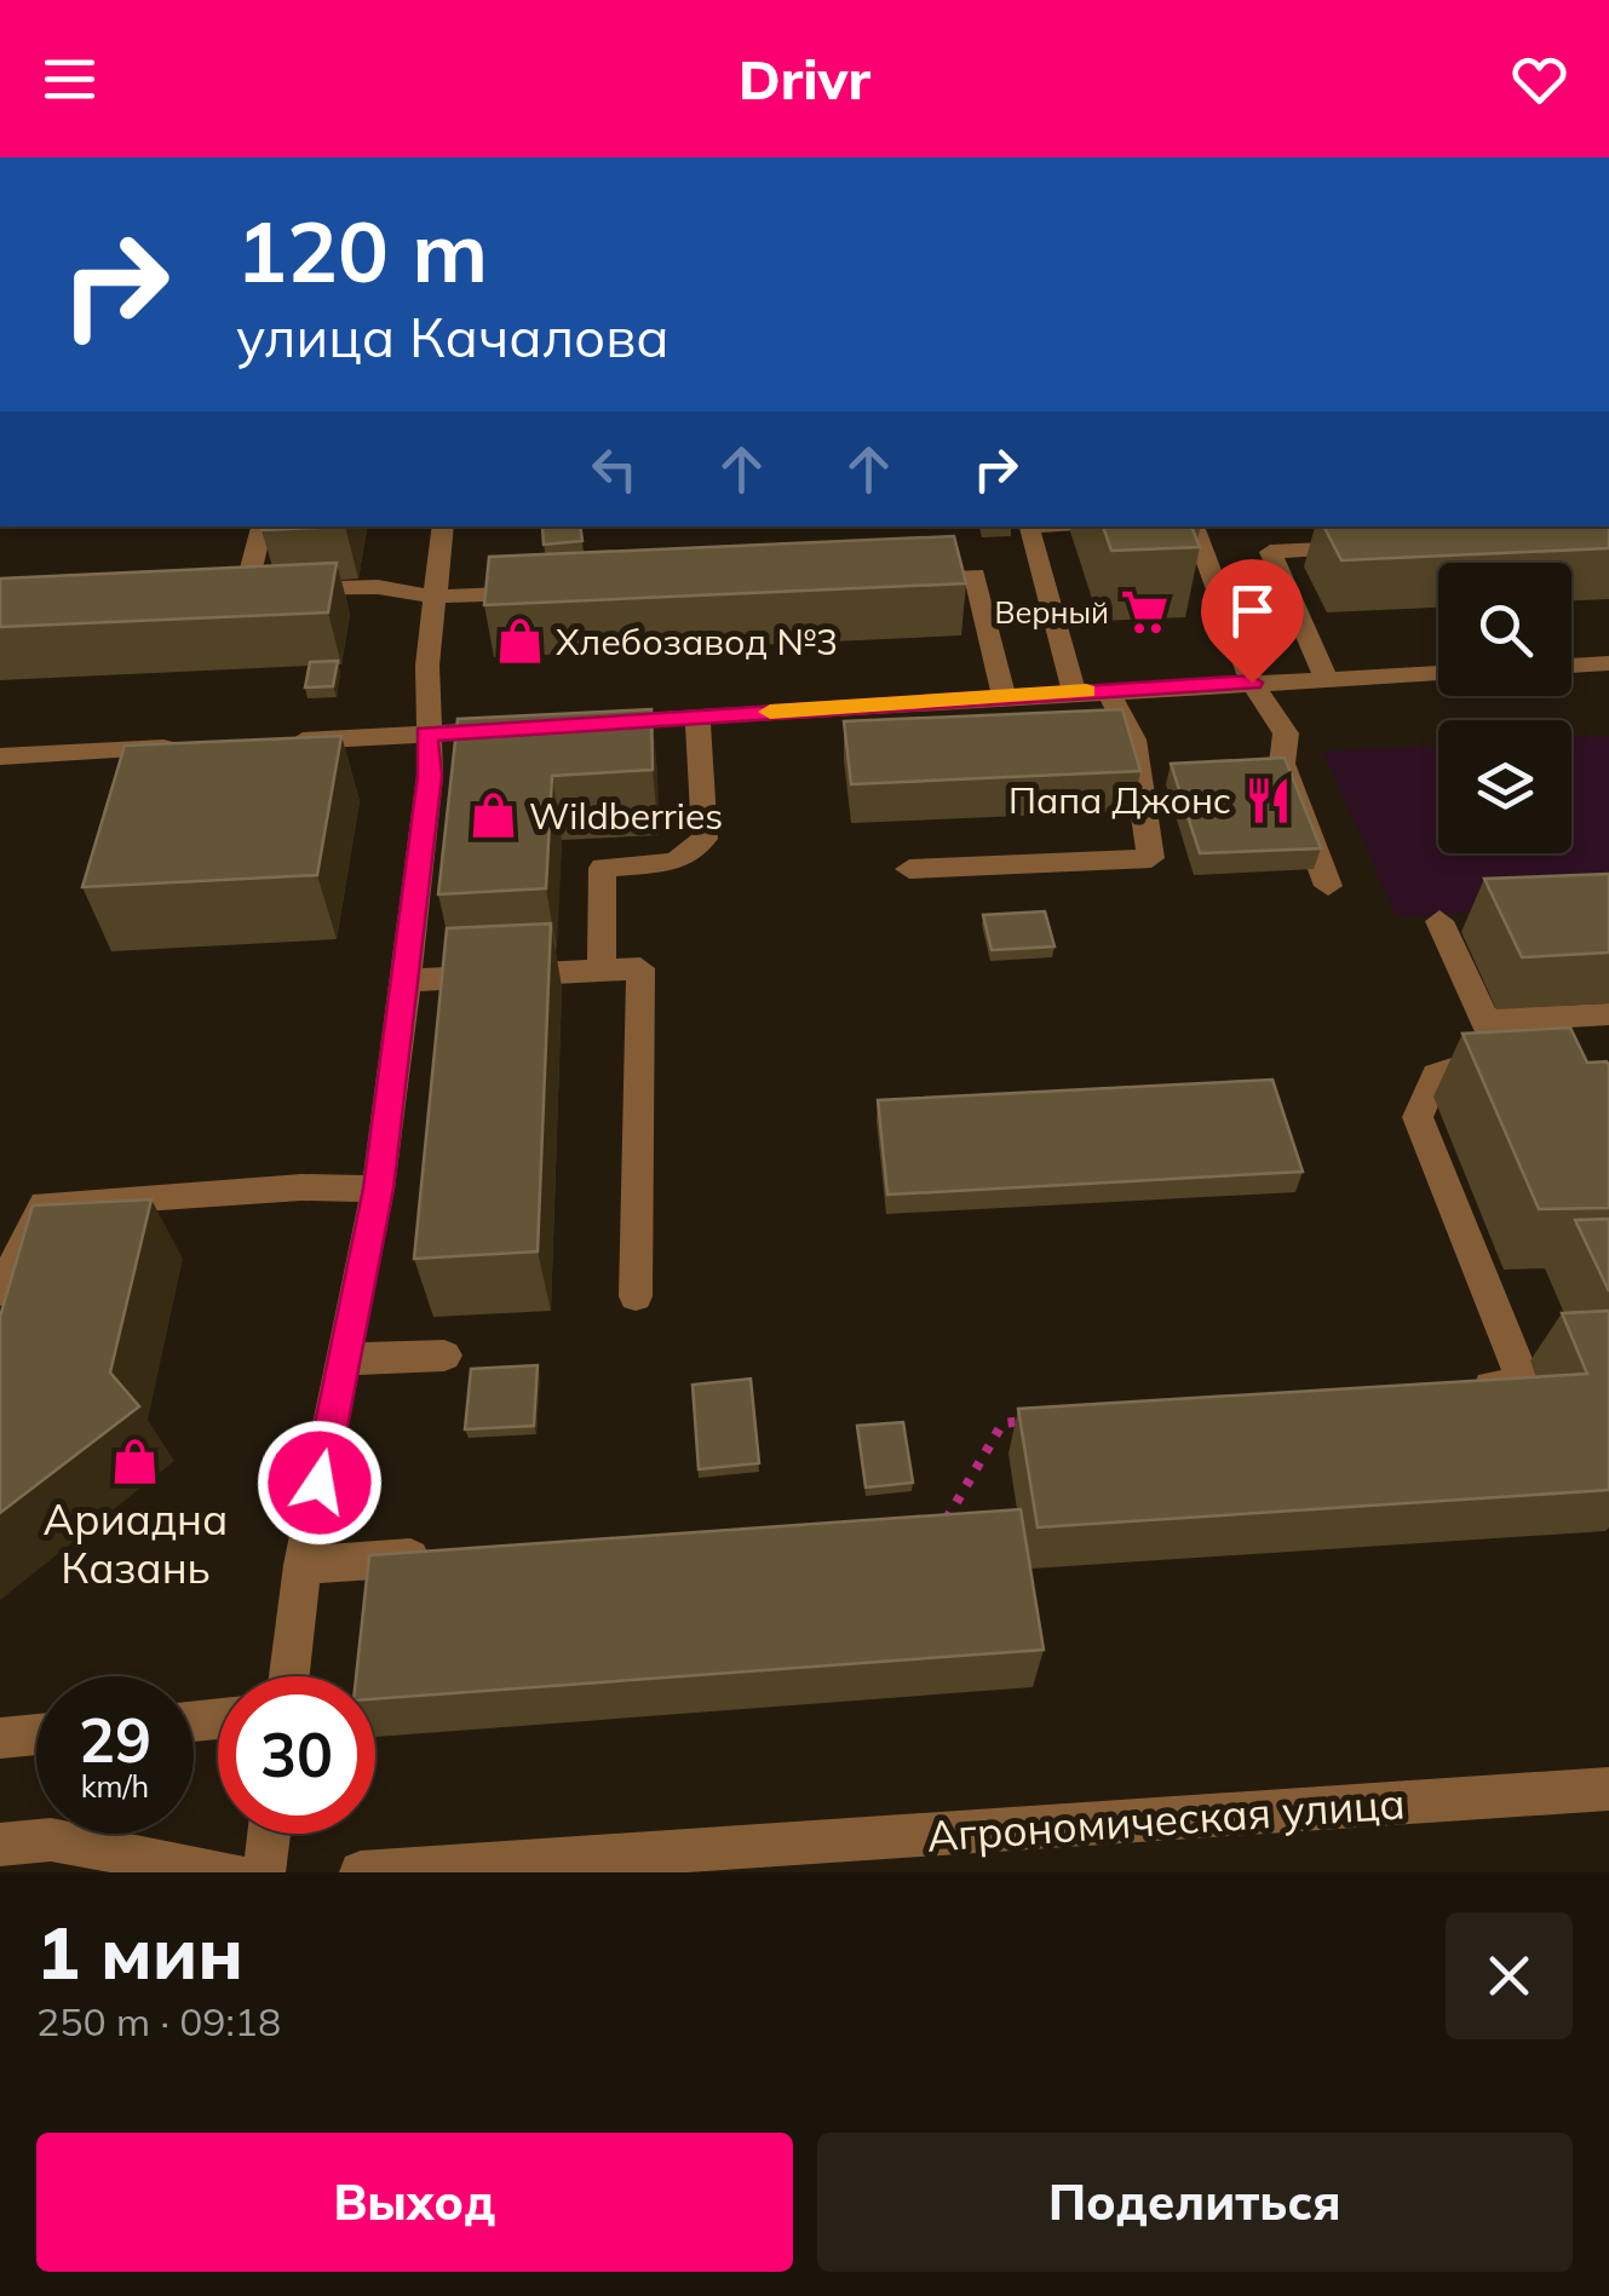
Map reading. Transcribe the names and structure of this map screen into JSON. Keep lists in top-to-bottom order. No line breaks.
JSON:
{"streets":{"street":["Агрономическая улица"]},"places":{"supermarket":["Верный"],"shop":["Хлебозавод №3","Wildberries","Ариадна Казань"],"restaurant":["Папа Джонс"]},"page":{"header":"Drivr","turn":["120 m","улица Качалова"],"speed":"29 km/h","limit":"30","heading":["1 мин","250 m · 09:18"],"buttons":["Выход","Поделиться"]}}
